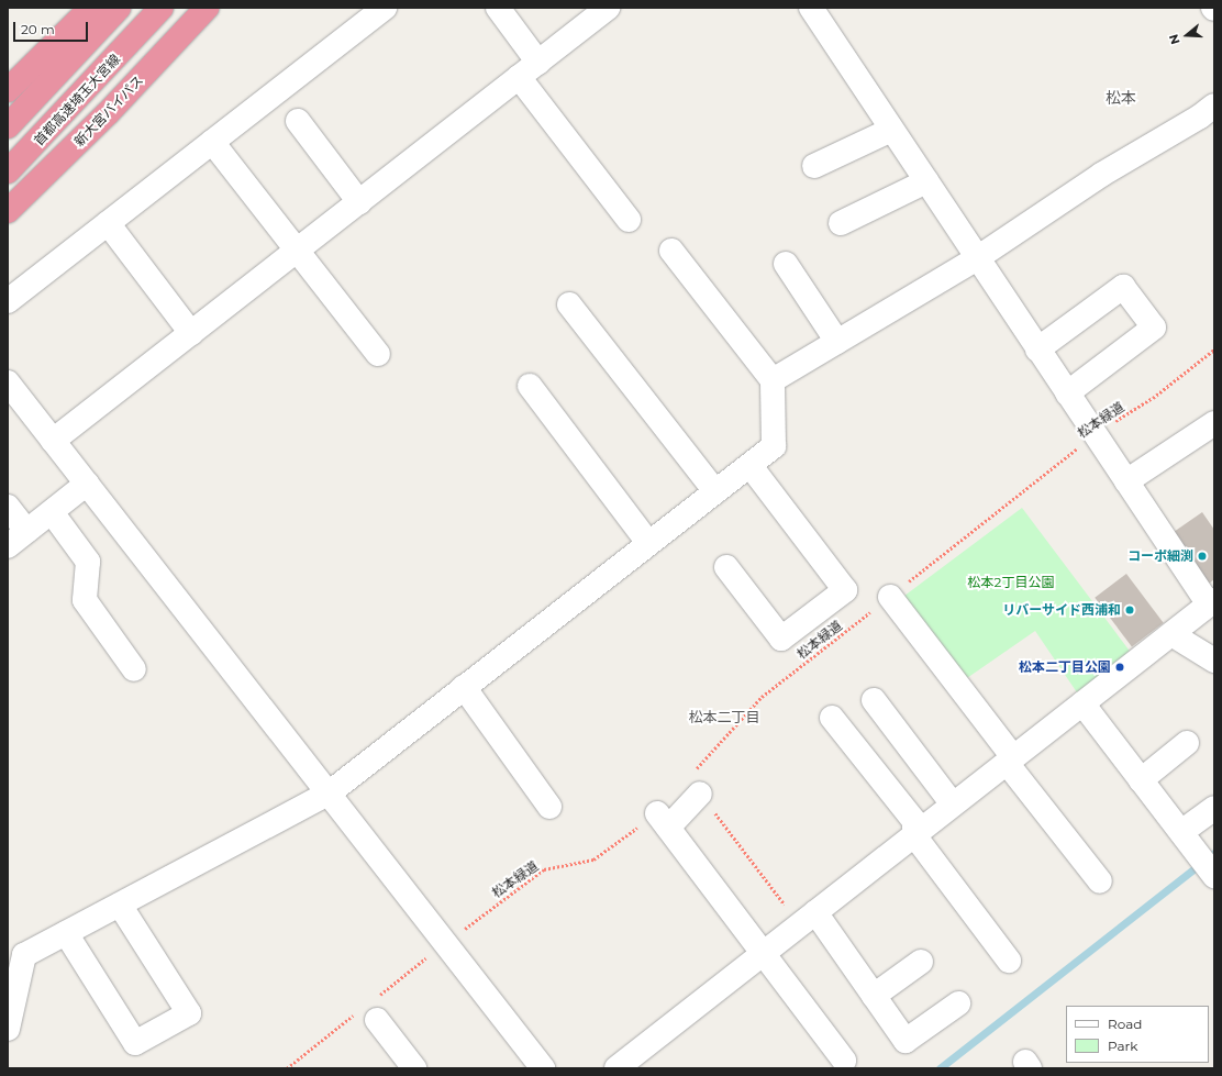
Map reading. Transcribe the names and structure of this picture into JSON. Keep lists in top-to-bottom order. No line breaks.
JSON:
{"streets":{"highway":["首都高速埼玉大宮線","新大宮バイパス"],"path":["松本緑道"]},"districts":["松本","松本二丁目"],"parks":["松本2丁目公園"],"places":["コーポ細渕","リバーサイド西浦和","松本二丁目公園"],"legend":["Road","Park"],"scale_bar":"20 m","north":"left"}
